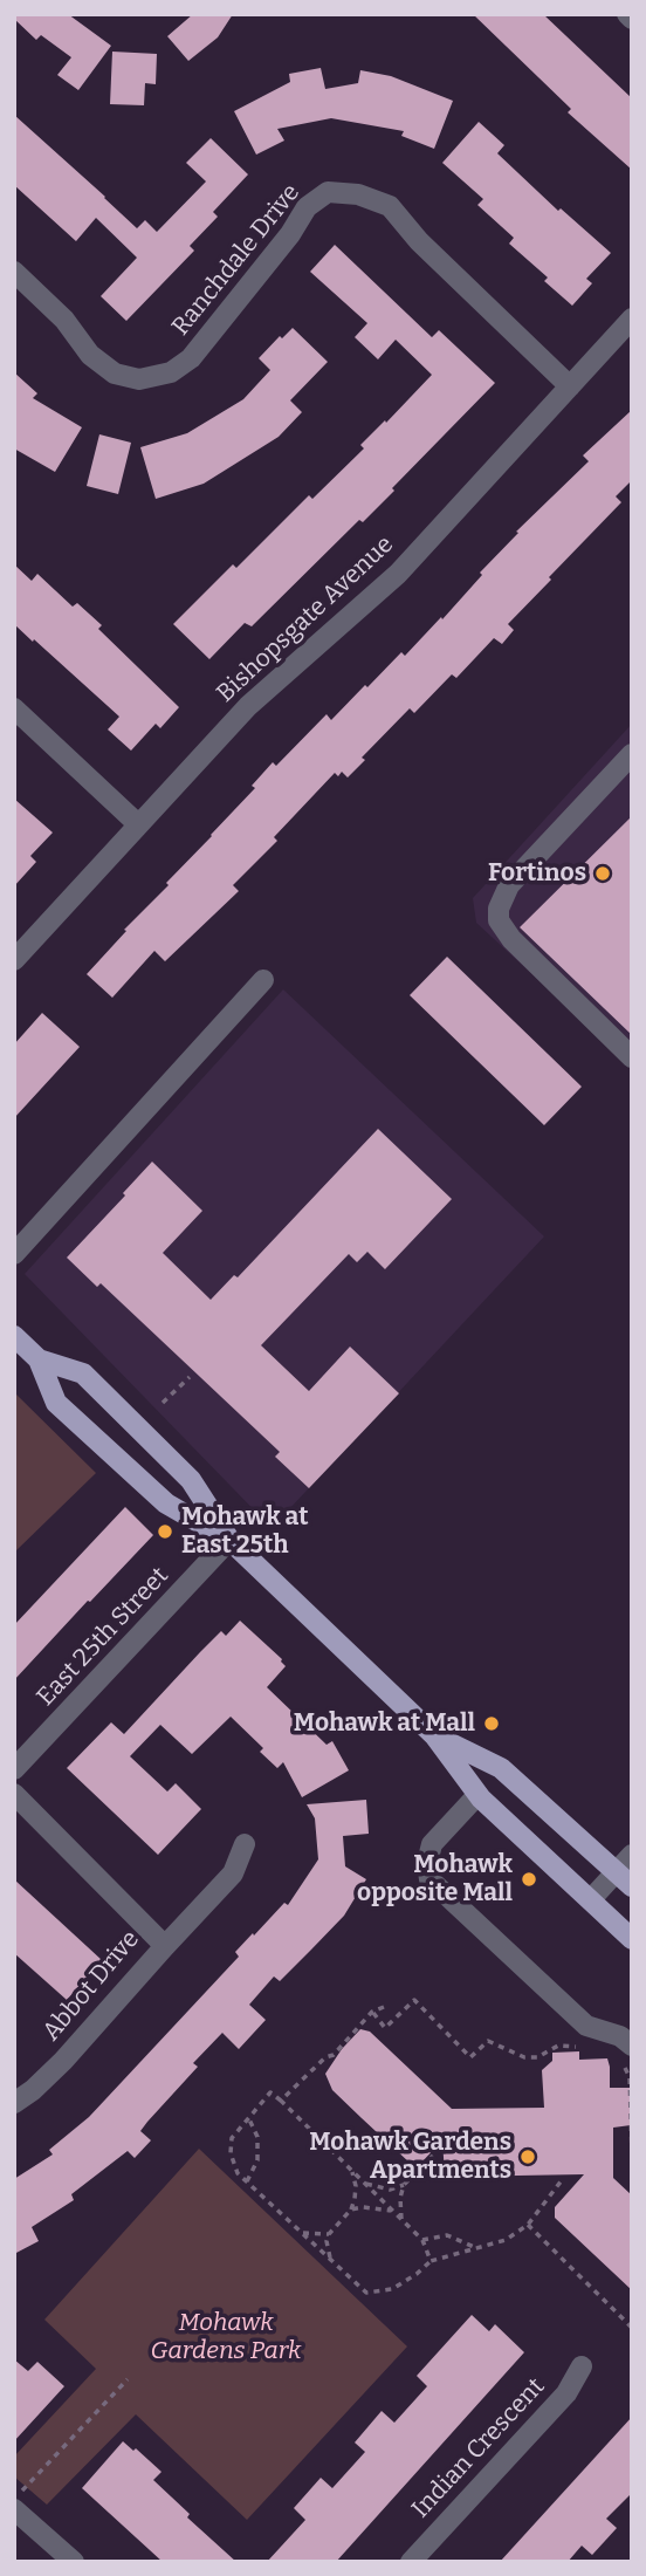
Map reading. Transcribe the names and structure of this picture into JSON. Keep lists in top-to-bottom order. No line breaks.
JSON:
{"streets":{"street":["Ranchdale Drive","Bishopsgate Avenue","East 25th Street","Abbot Drive","Indian Crescent"]},"crossings":[["Ranchdale Drive","Bishopsgate Avenue"]],"parks":["Mohawk Gardens Park"],"places":["Fortinos","Mohawk at East 25th","Mohawk at Mall","Mohawk opposite Mall","Mohawk Gardens Apartments"]}
